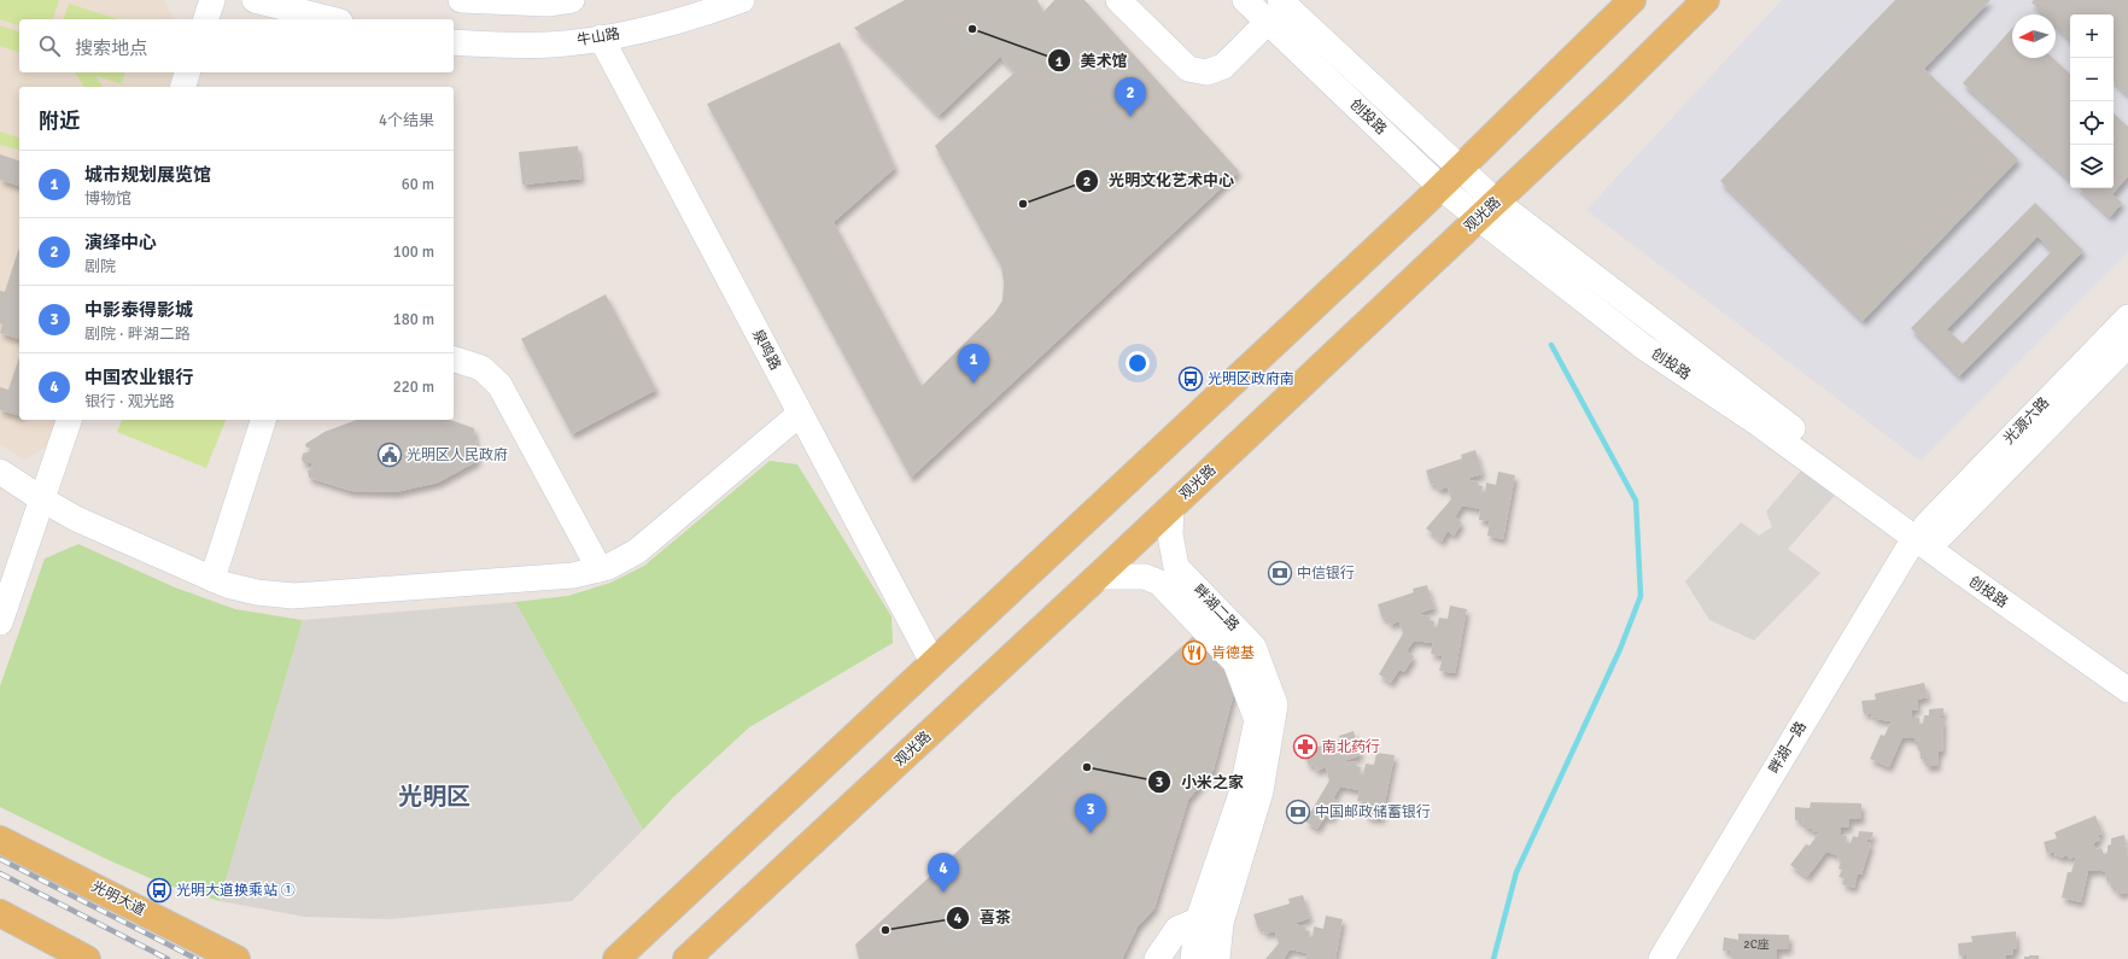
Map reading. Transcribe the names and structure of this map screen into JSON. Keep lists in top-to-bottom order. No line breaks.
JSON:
{"streets":{"main road":["观光路","光明大道"],"street":["牛山路","创投路","泉鸣路","光源六路","畔湖二路","畔湖一路"]},"crossings":[["牛山路","泉鸣路"],["创投路","观光路"],["创投路","光源六路"],["创投路","畔湖一路"],["观光路","畔湖二路"],["光源六路","畔湖一路"]],"districts":["光明区"],"places":{"other":["美术馆","光明文化艺术中心","小米之家","喜茶"],"bus stop":["光明区政府南","光明大道换乘站 ①"],"public building":["光明区人民政府"],"bank":["中信银行","中国邮政储蓄银行"],"restaurant":["肯德基"],"pharmacy":["南北药行"]},"house_numbers":["2C座"],"north":"left","page":{"map_buttons":["+","−"],"search":"搜索地点","pins":["2","1","3","4"],"heading":["附近","4个结果"],"list":[{"mark":"1","name":"城市规划展览馆","note":"博物馆","value":"60 m"},{"mark":"2","name":"演绎中心","note":"剧院","value":"100 m"},{"mark":"3","name":"中影泰得影城","note":"剧院 · 畔湖二路","value":"180 m"},{"mark":"4","name":"中国农业银行","note":"银行 · 观光路","value":"220 m"}]}}
